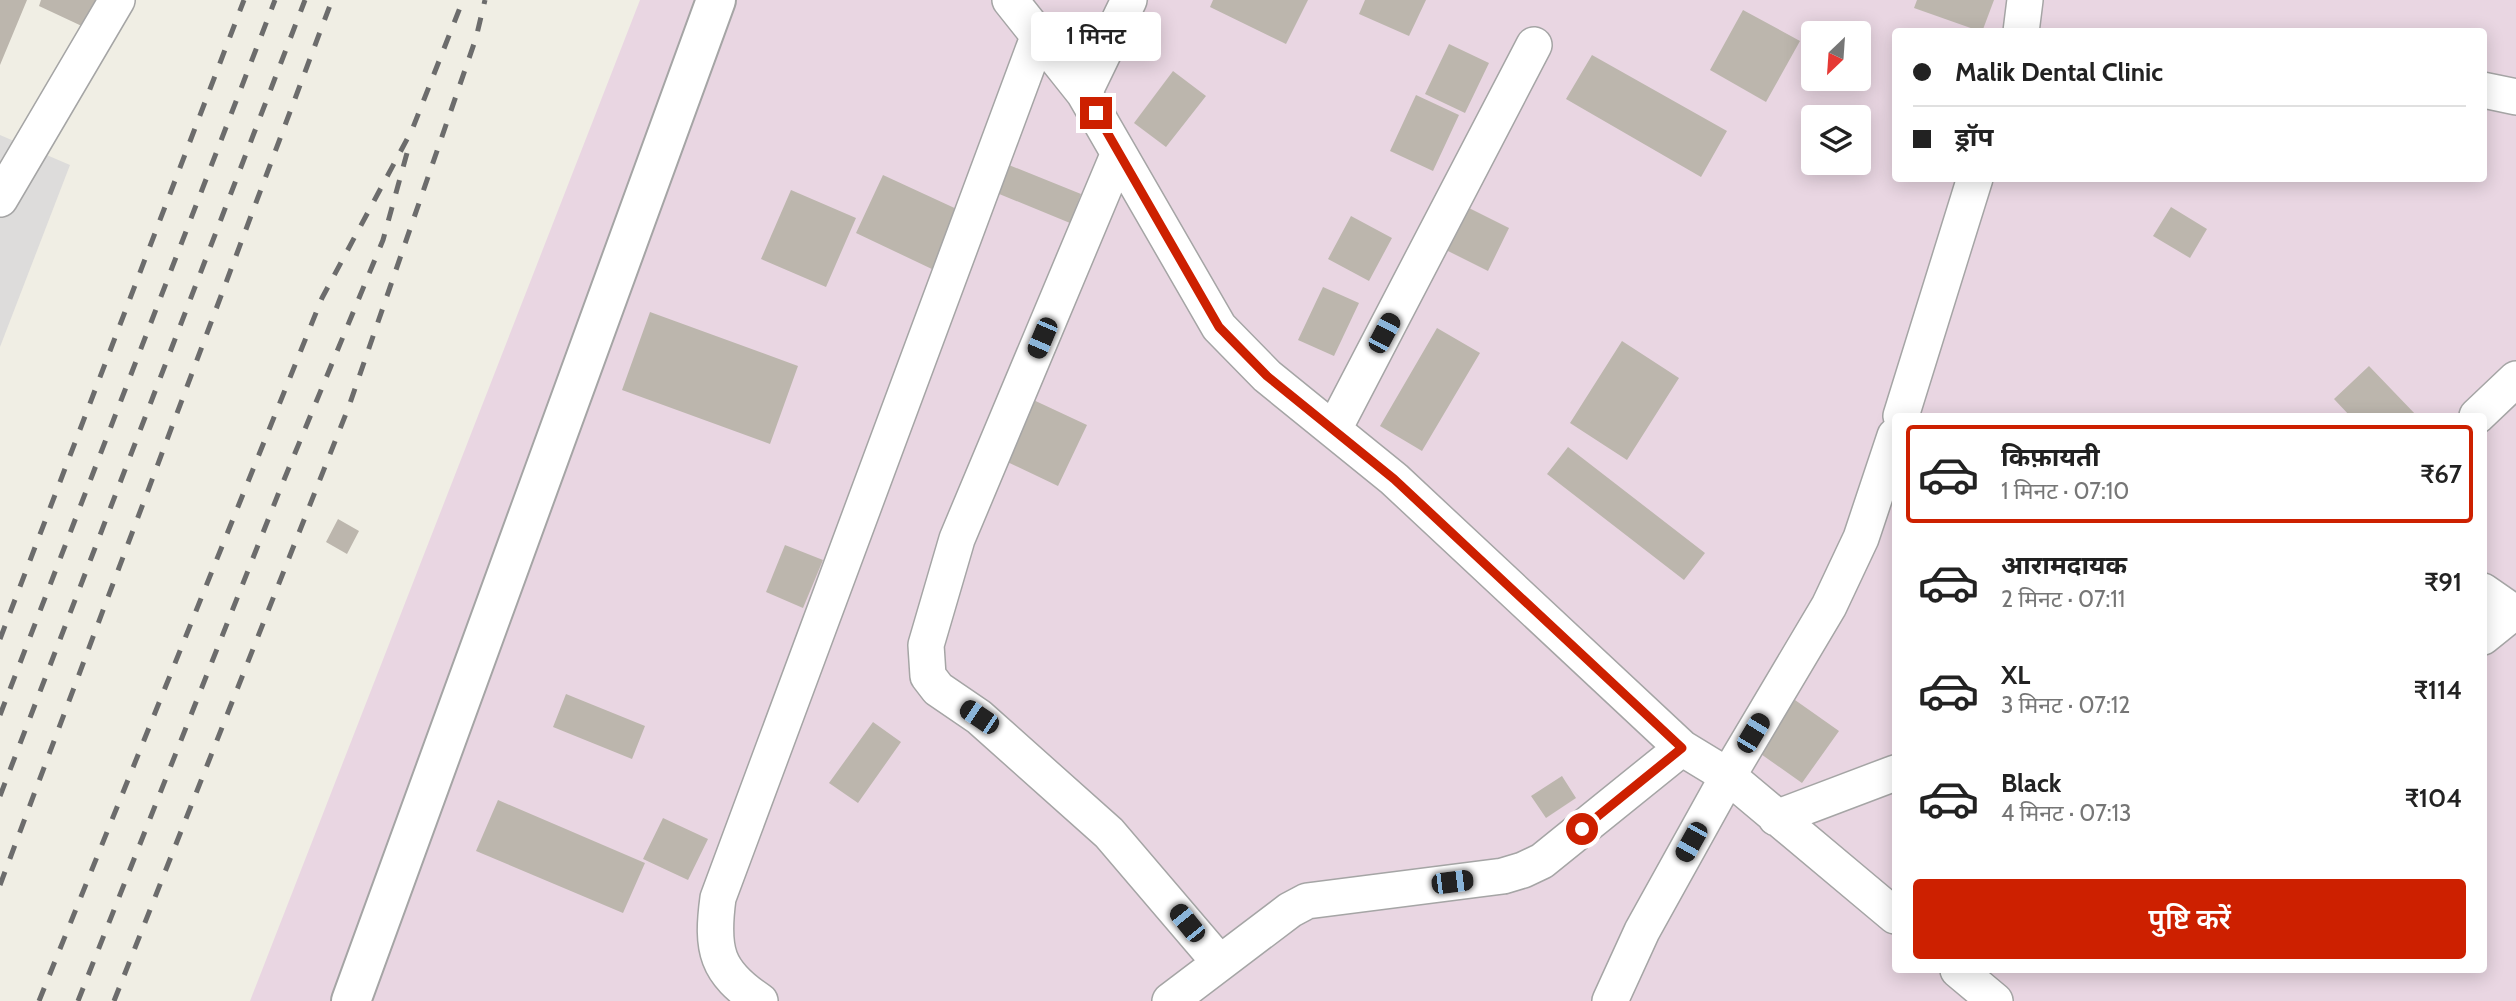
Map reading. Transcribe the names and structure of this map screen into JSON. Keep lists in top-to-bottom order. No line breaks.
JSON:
{"north":"bottom left","page":{"bubble":"1 मिनट","banner":["Malik Dental Clinic","ड्रॉप"],"list":[{"name":"किफ़ायती","note":"1 मिनट · 07:10","value":"₹67"},{"name":"आरामदायक","note":"2 मिनट · 07:11","value":"₹91"},{"name":"XL","note":"3 मिनट · 07:12","value":"₹114"},{"name":"Black","note":"4 मिनट · 07:13","value":"₹104"}],"buttons":"पुष्टि करें"}}
